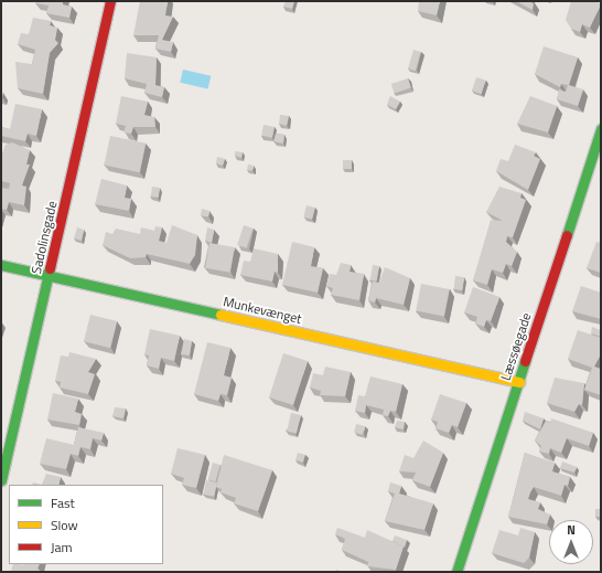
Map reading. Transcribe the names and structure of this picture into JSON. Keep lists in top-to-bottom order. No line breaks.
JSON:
{"streets":{"street":["Sadolinsgade","Munkevænget","Læssøegade"]},"crossings":[["Sadolinsgade","Munkevænget"],["Munkevænget","Læssøegade"]],"legend":["Fast","Slow","Jam"],"north":"top"}
